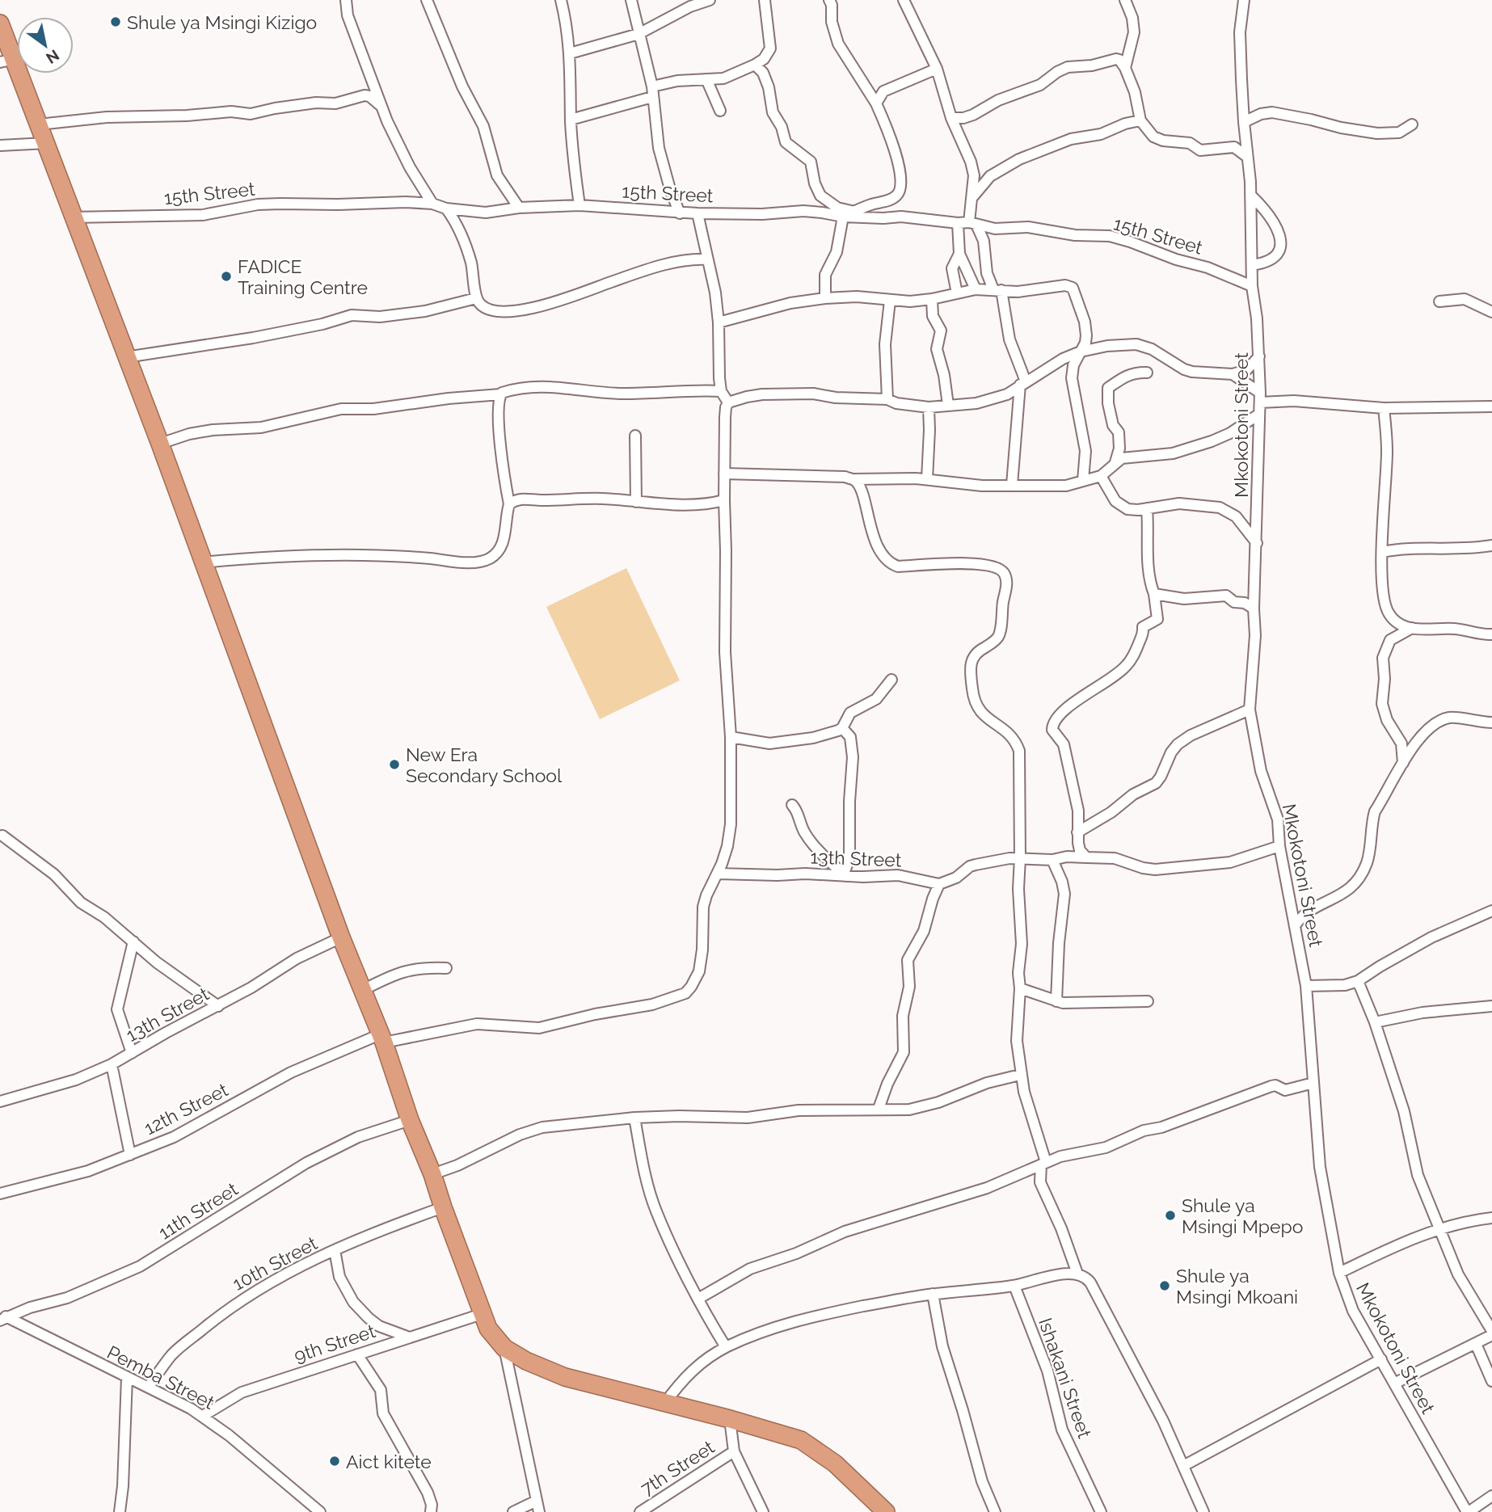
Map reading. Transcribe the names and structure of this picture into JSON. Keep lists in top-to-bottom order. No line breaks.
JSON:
{"streets":{"street":["15th Street","Mkokotoni Street","13th Street","12th Street","11th Street","10th Street","9th Street","Pemba Street","Ishakani Street","7th Street"]},"crossings":[["15th Street","Mkokotoni Street"],["13th Street","12th Street"],["11th Street","Pemba Street"],["10th Street","Pemba Street"],["9th Street","Pemba Street"]],"places":["Shule ya Msingi Kizigo","FADICE Training Centre","New Era Secondary School","Shule ya Msingi Mpepo","Shule ya Msingi Mkoani","Aict kitete"],"north":"bottom right"}
